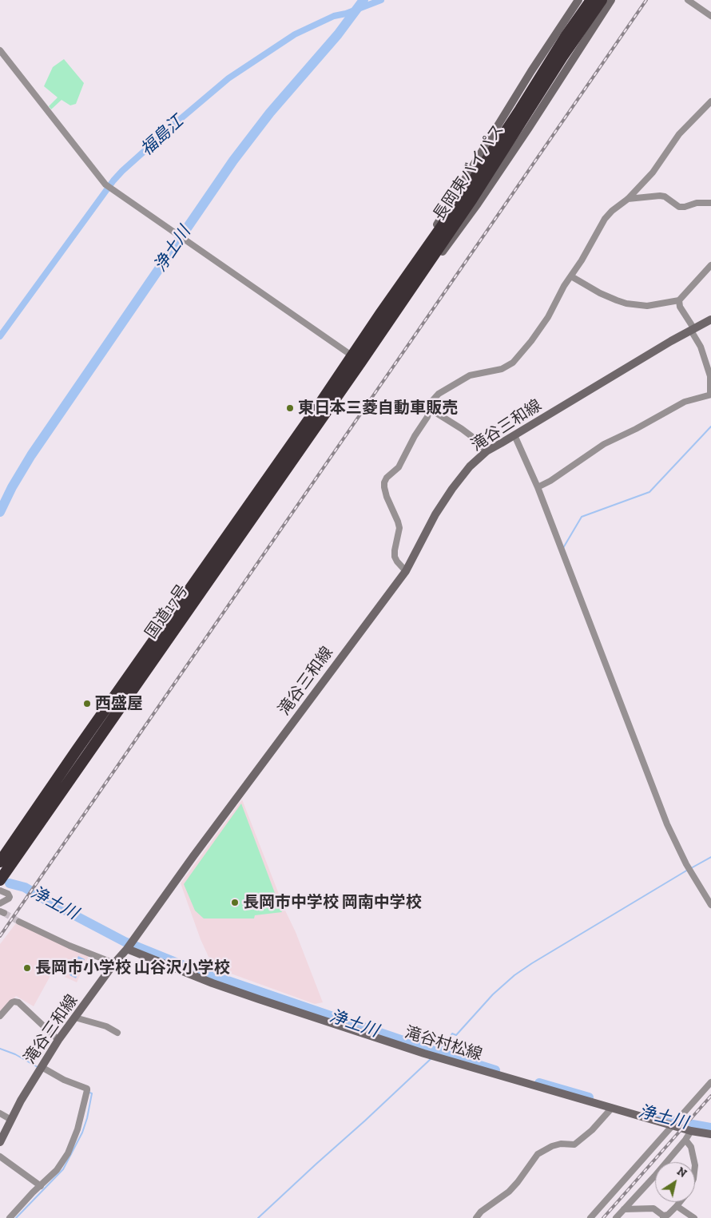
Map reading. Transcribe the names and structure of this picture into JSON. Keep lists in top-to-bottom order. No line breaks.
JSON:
{"streets":{"highway":["長岡東バイパス","国道17号"],"main road":["滝谷三和線","滝谷村松線"]},"crossings":[["長岡東バイパス","国道17号"],["滝谷三和線","滝谷村松線"]],"water":["福島江","浄土川"],"places":["東日本三菱自動車販売","西盛屋","長岡市中学校 岡南中学校","長岡市小学校 山谷沢小学校"],"north":"top right"}
